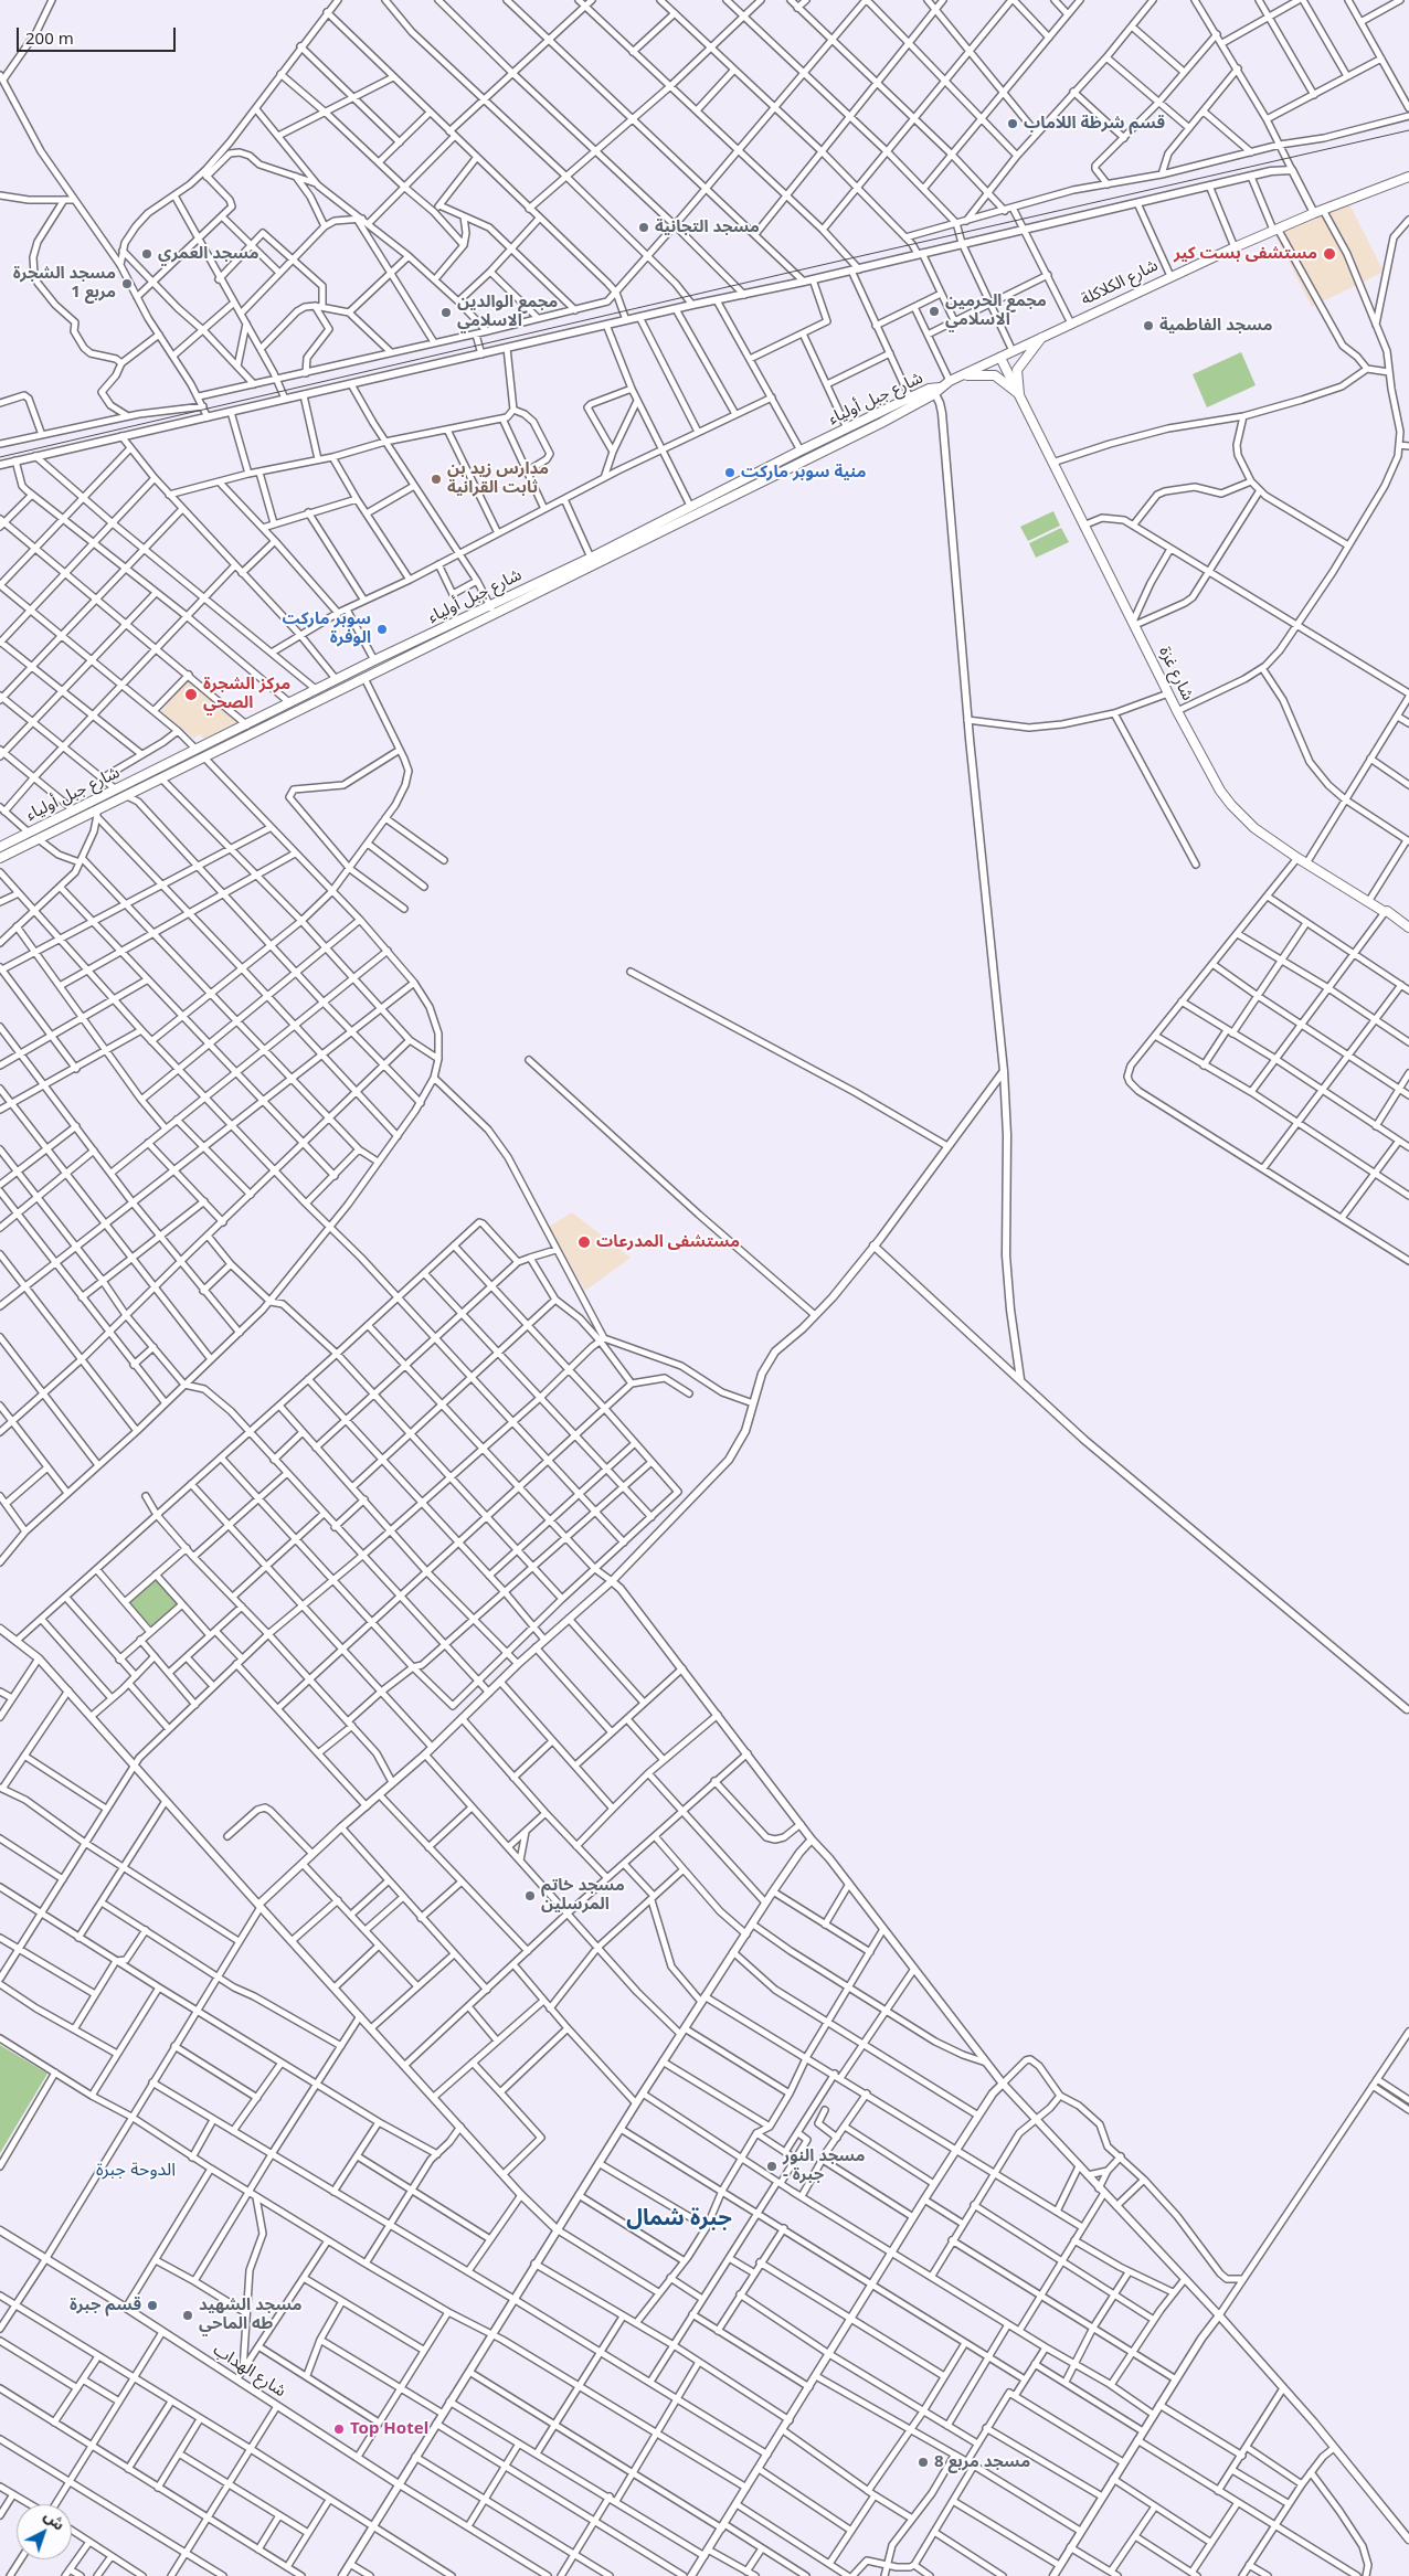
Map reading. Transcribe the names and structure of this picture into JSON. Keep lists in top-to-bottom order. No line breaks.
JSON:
{"streets":{"main road":["شارع الكلاكلة","شارع جبل أولياء","شارع غزة"],"street":["شارع الهداب"]},"crossings":[["شارع الكلاكلة","شارع جبل أولياء"],["شارع الكلاكلة","شارع غزة"]],"districts":["الدوحة جبرة","جبرة شمال"],"places":["قسم شرطة اللاماب","مسجد التجانية","مسجد العمري","مستشفى بست كير","مسجد الشجرة مربع 1","مجمع الحرمين الاسلامي","مجمع الوالدين الاسلامي","مسجد الفاطمية","منية سوبر ماركت","مدارس زيد بن ثابت القرانية","سوبر ماركت الوفرة","مركز الشجرة الصحي","مستشفى المدرعات","مسجد خاتم المرسلين","مسجد النور - جبرة","قسم جبرة","مسجد الشهيد طه الماحي","Top Hotel","مسجد مربع 8"],"scale_bar":"200 m","north":"top right"}
